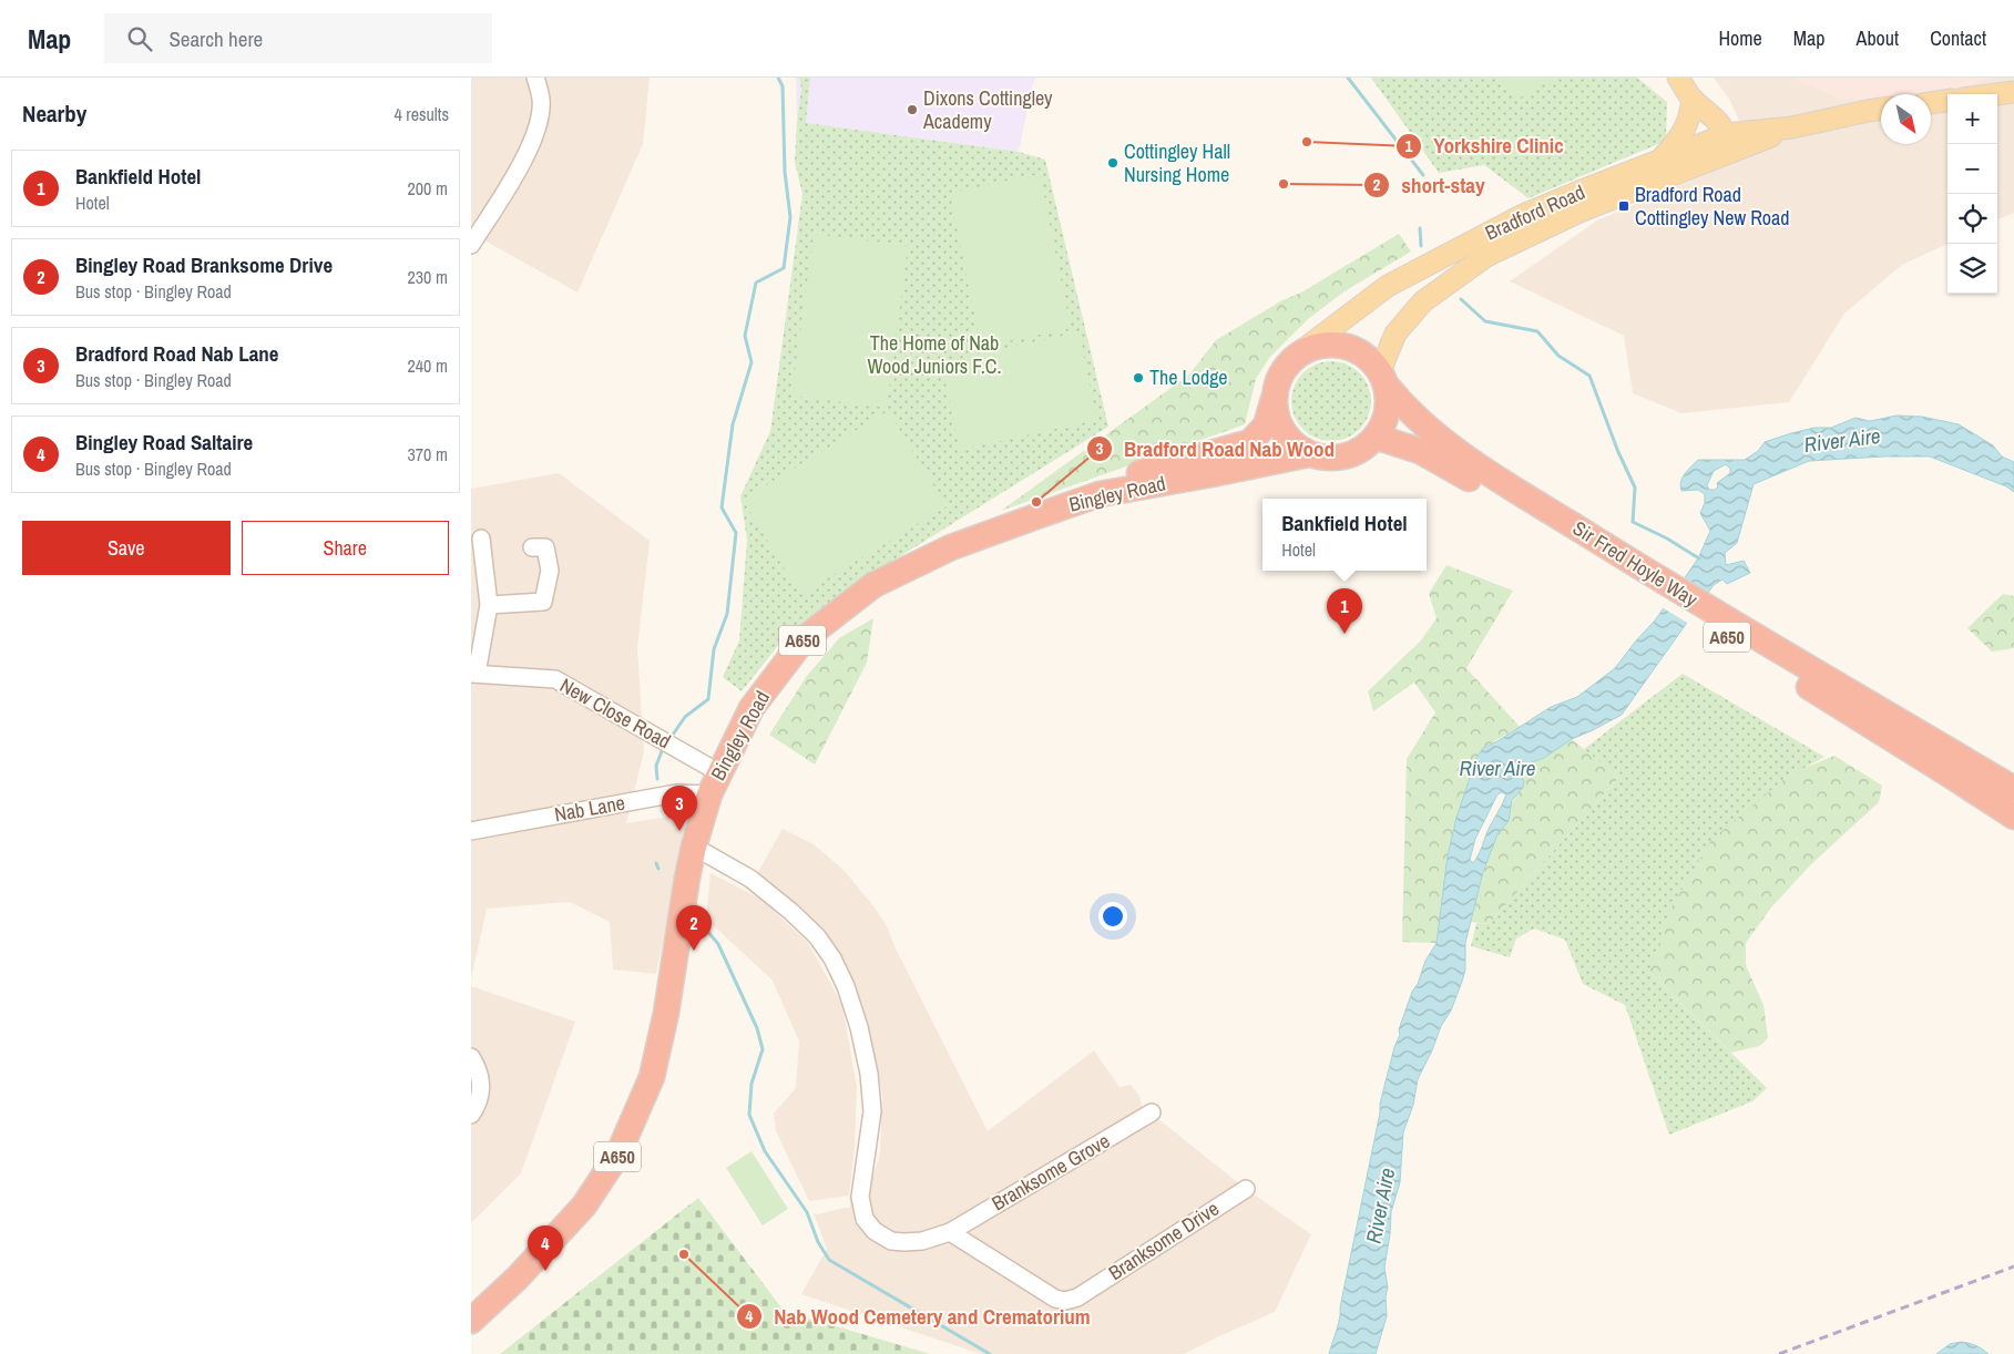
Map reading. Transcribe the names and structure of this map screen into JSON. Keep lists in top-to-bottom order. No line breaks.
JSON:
{"streets":{"highway":["Bingley Road","Sir Fred Hoyle Way","A650"],"main road":["Bradford Road"],"street":["New Close Road","Nab Lane","Branksome Grove","Branksome Drive"]},"crossings":[["Bradford Road","Bingley Road"],["Bradford Road","Sir Fred Hoyle Way"],["Bradford Road","A650"],["Bingley Road","Sir Fred Hoyle Way"],["Bingley Road","A650"],["Bingley Road","New Close Road"],["Bingley Road","Nab Lane"],["Sir Fred Hoyle Way","A650"],["New Close Road","Nab Lane"],["Branksome Grove","Branksome Drive"]],"water":["River Aire"],"parks":["The Home of Nab Wood Juniors F.C."],"places":{"other":["Dixons Cottingley Academy","Yorkshire Clinic","Cottingley Hall Nursing Home","short-stay","The Lodge","Bradford Road Nab Wood","Nab Wood Cemetery and Crematorium"],"transit":["Bradford Road Cottingley New Road"]},"north":"bottom right","page":{"header":"Map","search":"Search here","nav":["Home","Map","About","Contact"],"heading":["Nearby","4 results"],"map_buttons":["+","−"],"list":[{"mark":"1","name":"Bankfield Hotel","note":"Hotel","value":"200 m"},{"mark":"2","name":"Bingley Road Branksome Drive","note":"Bus stop · Bingley Road","value":"230 m"},{"mark":"3","name":"Bradford Road Nab Lane","note":"Bus stop · Bingley Road","value":"240 m"},{"mark":"4","name":"Bingley Road Saltaire","note":"Bus stop · Bingley Road","value":"370 m"}],"popup":["Bankfield Hotel","Hotel"],"buttons":["Save","Share"],"pins":["1","3","2","4"]}}
